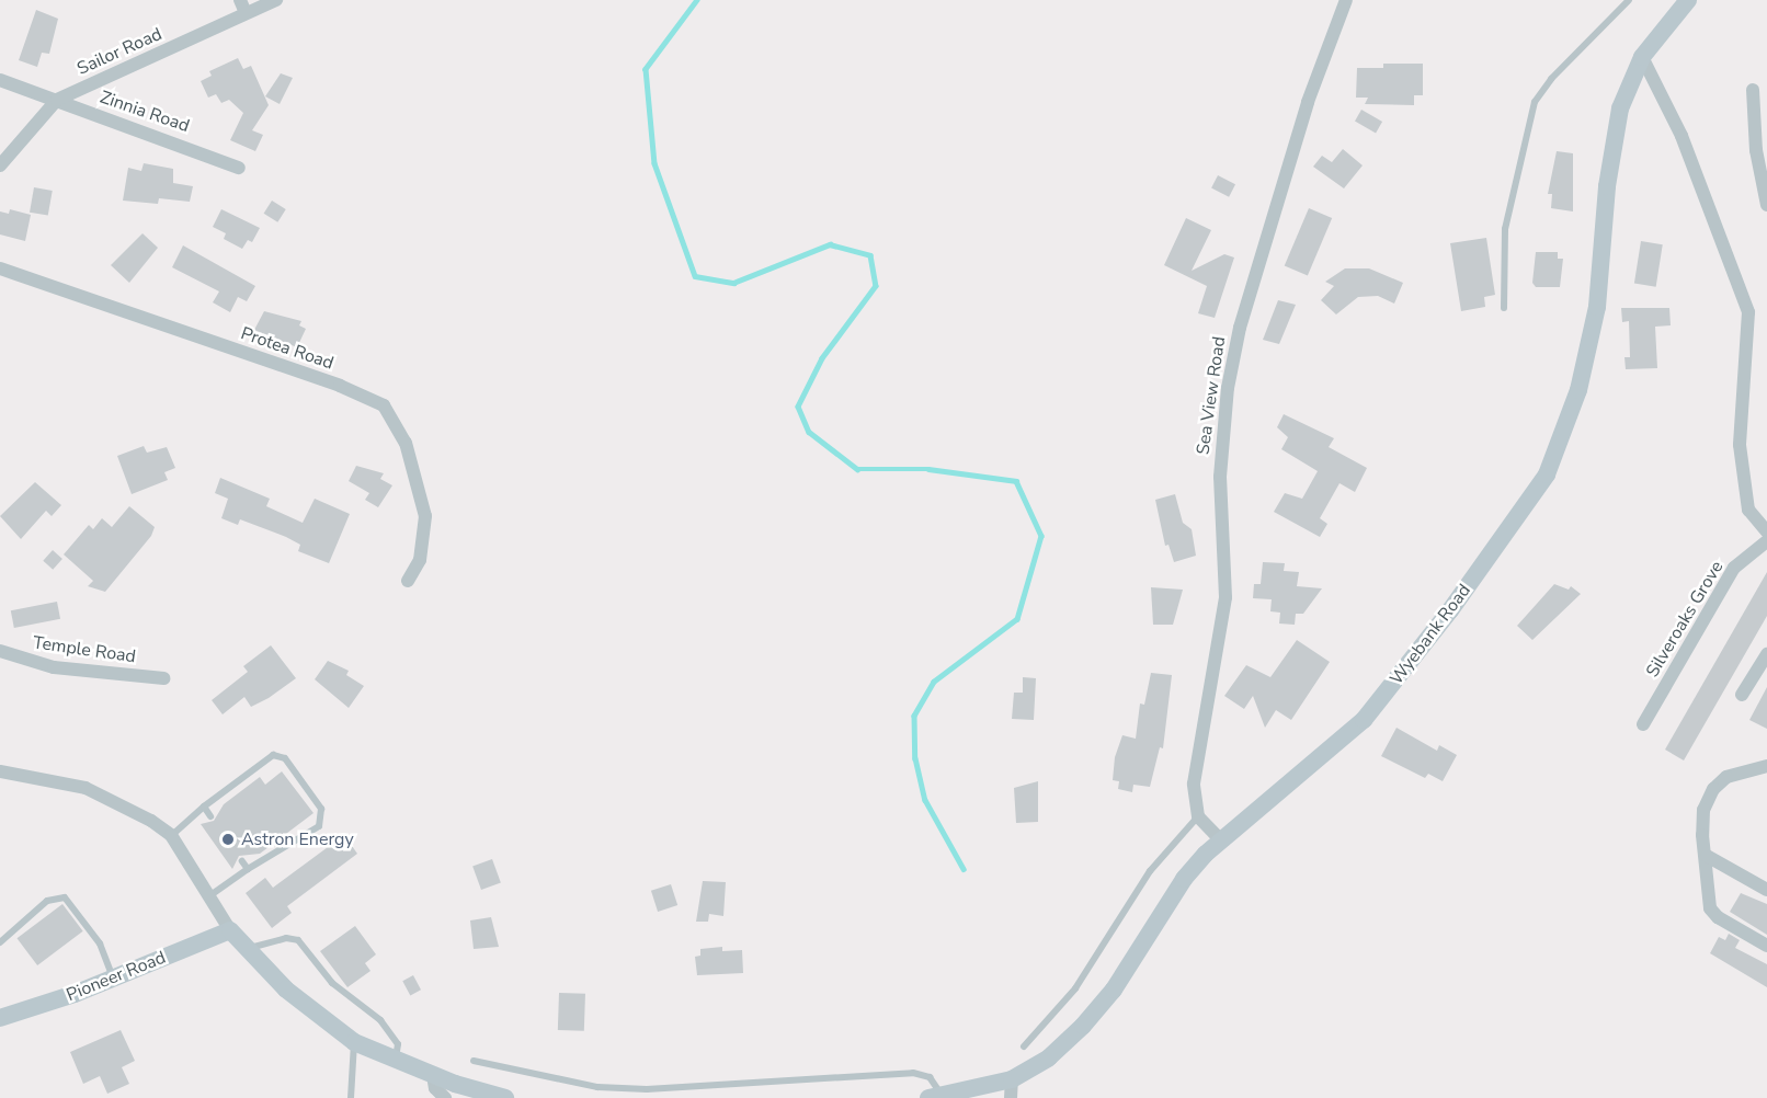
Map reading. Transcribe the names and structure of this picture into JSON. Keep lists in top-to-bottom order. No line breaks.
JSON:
{"streets":{"main road":["Wyebank Road","Pioneer Road"],"street":["Sailor Road","Zinnia Road","Protea Road","Sea View Road","Silveroaks Grove","Temple Road"]},"crossings":[["Sailor Road","Zinnia Road"]],"places":["Astron Energy"]}
